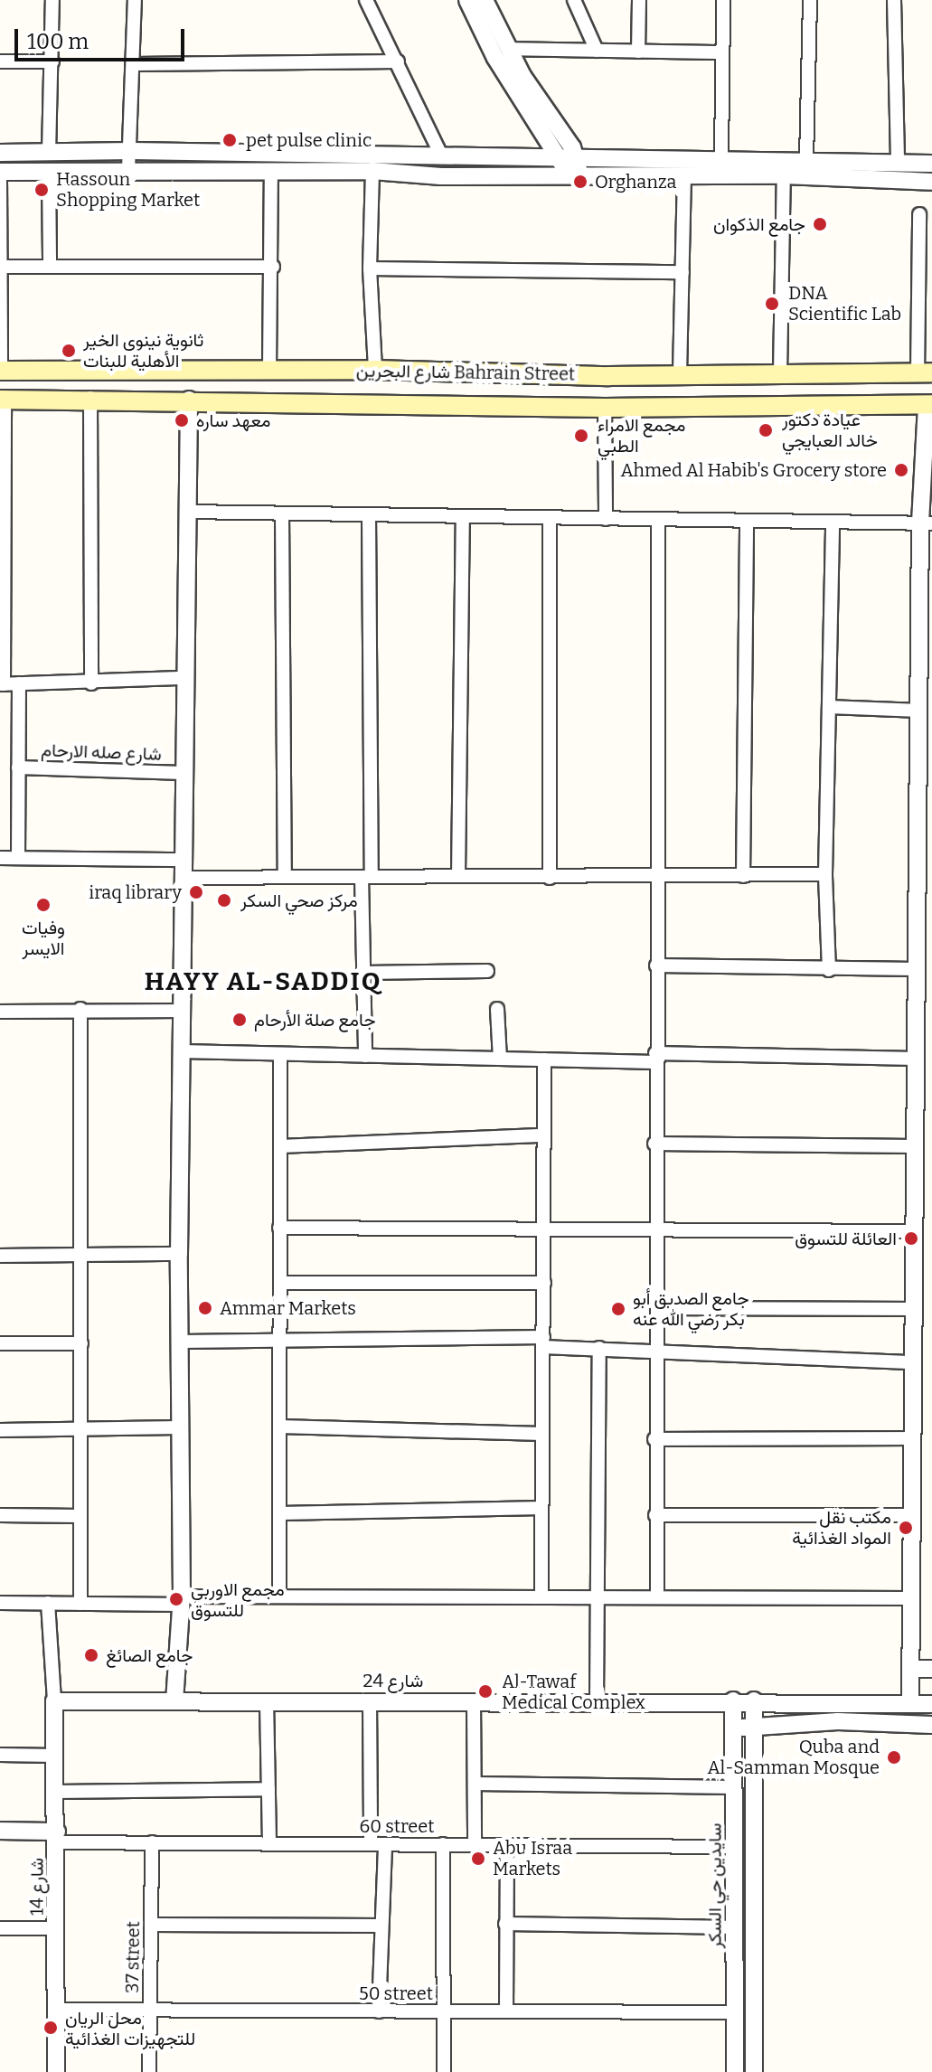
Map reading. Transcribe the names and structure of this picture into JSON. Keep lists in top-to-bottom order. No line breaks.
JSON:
{"streets":{"main road":["شارع البحرين Bahrain Street"],"street":["شارع صله الارحام","شارع 24","60 street","سايدين حي السكر","شارع 14","37 street","50 street"]},"crossings":[["شارع 24","سايدين حي السكر"],["شارع 24","شارع 14"],["60 street","سايدين حي السكر"],["60 street","شارع 14"],["60 street","37 street"],["سايدين حي السكر","50 street"],["شارع 14","50 street"],["37 street","50 street"]],"districts":["HAYY AL-SADDIQ"],"places":["pet pulse clinic","Orghanza","Hassoun Shopping Market","جامع الذكوان","DNA Scientific Lab","ثانوية نينوى الخير الأهلية للبنات","معهد ساره","عيادة دكتور خالد العبايجي","مجمع الامراء الطبي","Ahmed Al Habib's Grocery store","iraq library","مركز صحي السكر","وفيات الايسر","جامع صلة الأرحام","العائلة للتسوق","Ammar Markets","جامع الصديق أبو بكر رضي الله عنه","مكتب نقل المواد الغذائية","مجمع الاوربي للتسوق","جامع الصائغ","Al-Tawaf Medical Complex","Quba and Al-Samman Mosque","Abu Israa Markets","محل الريان للتجهيزات الغذائية"],"scale_bar":"100 m"}
